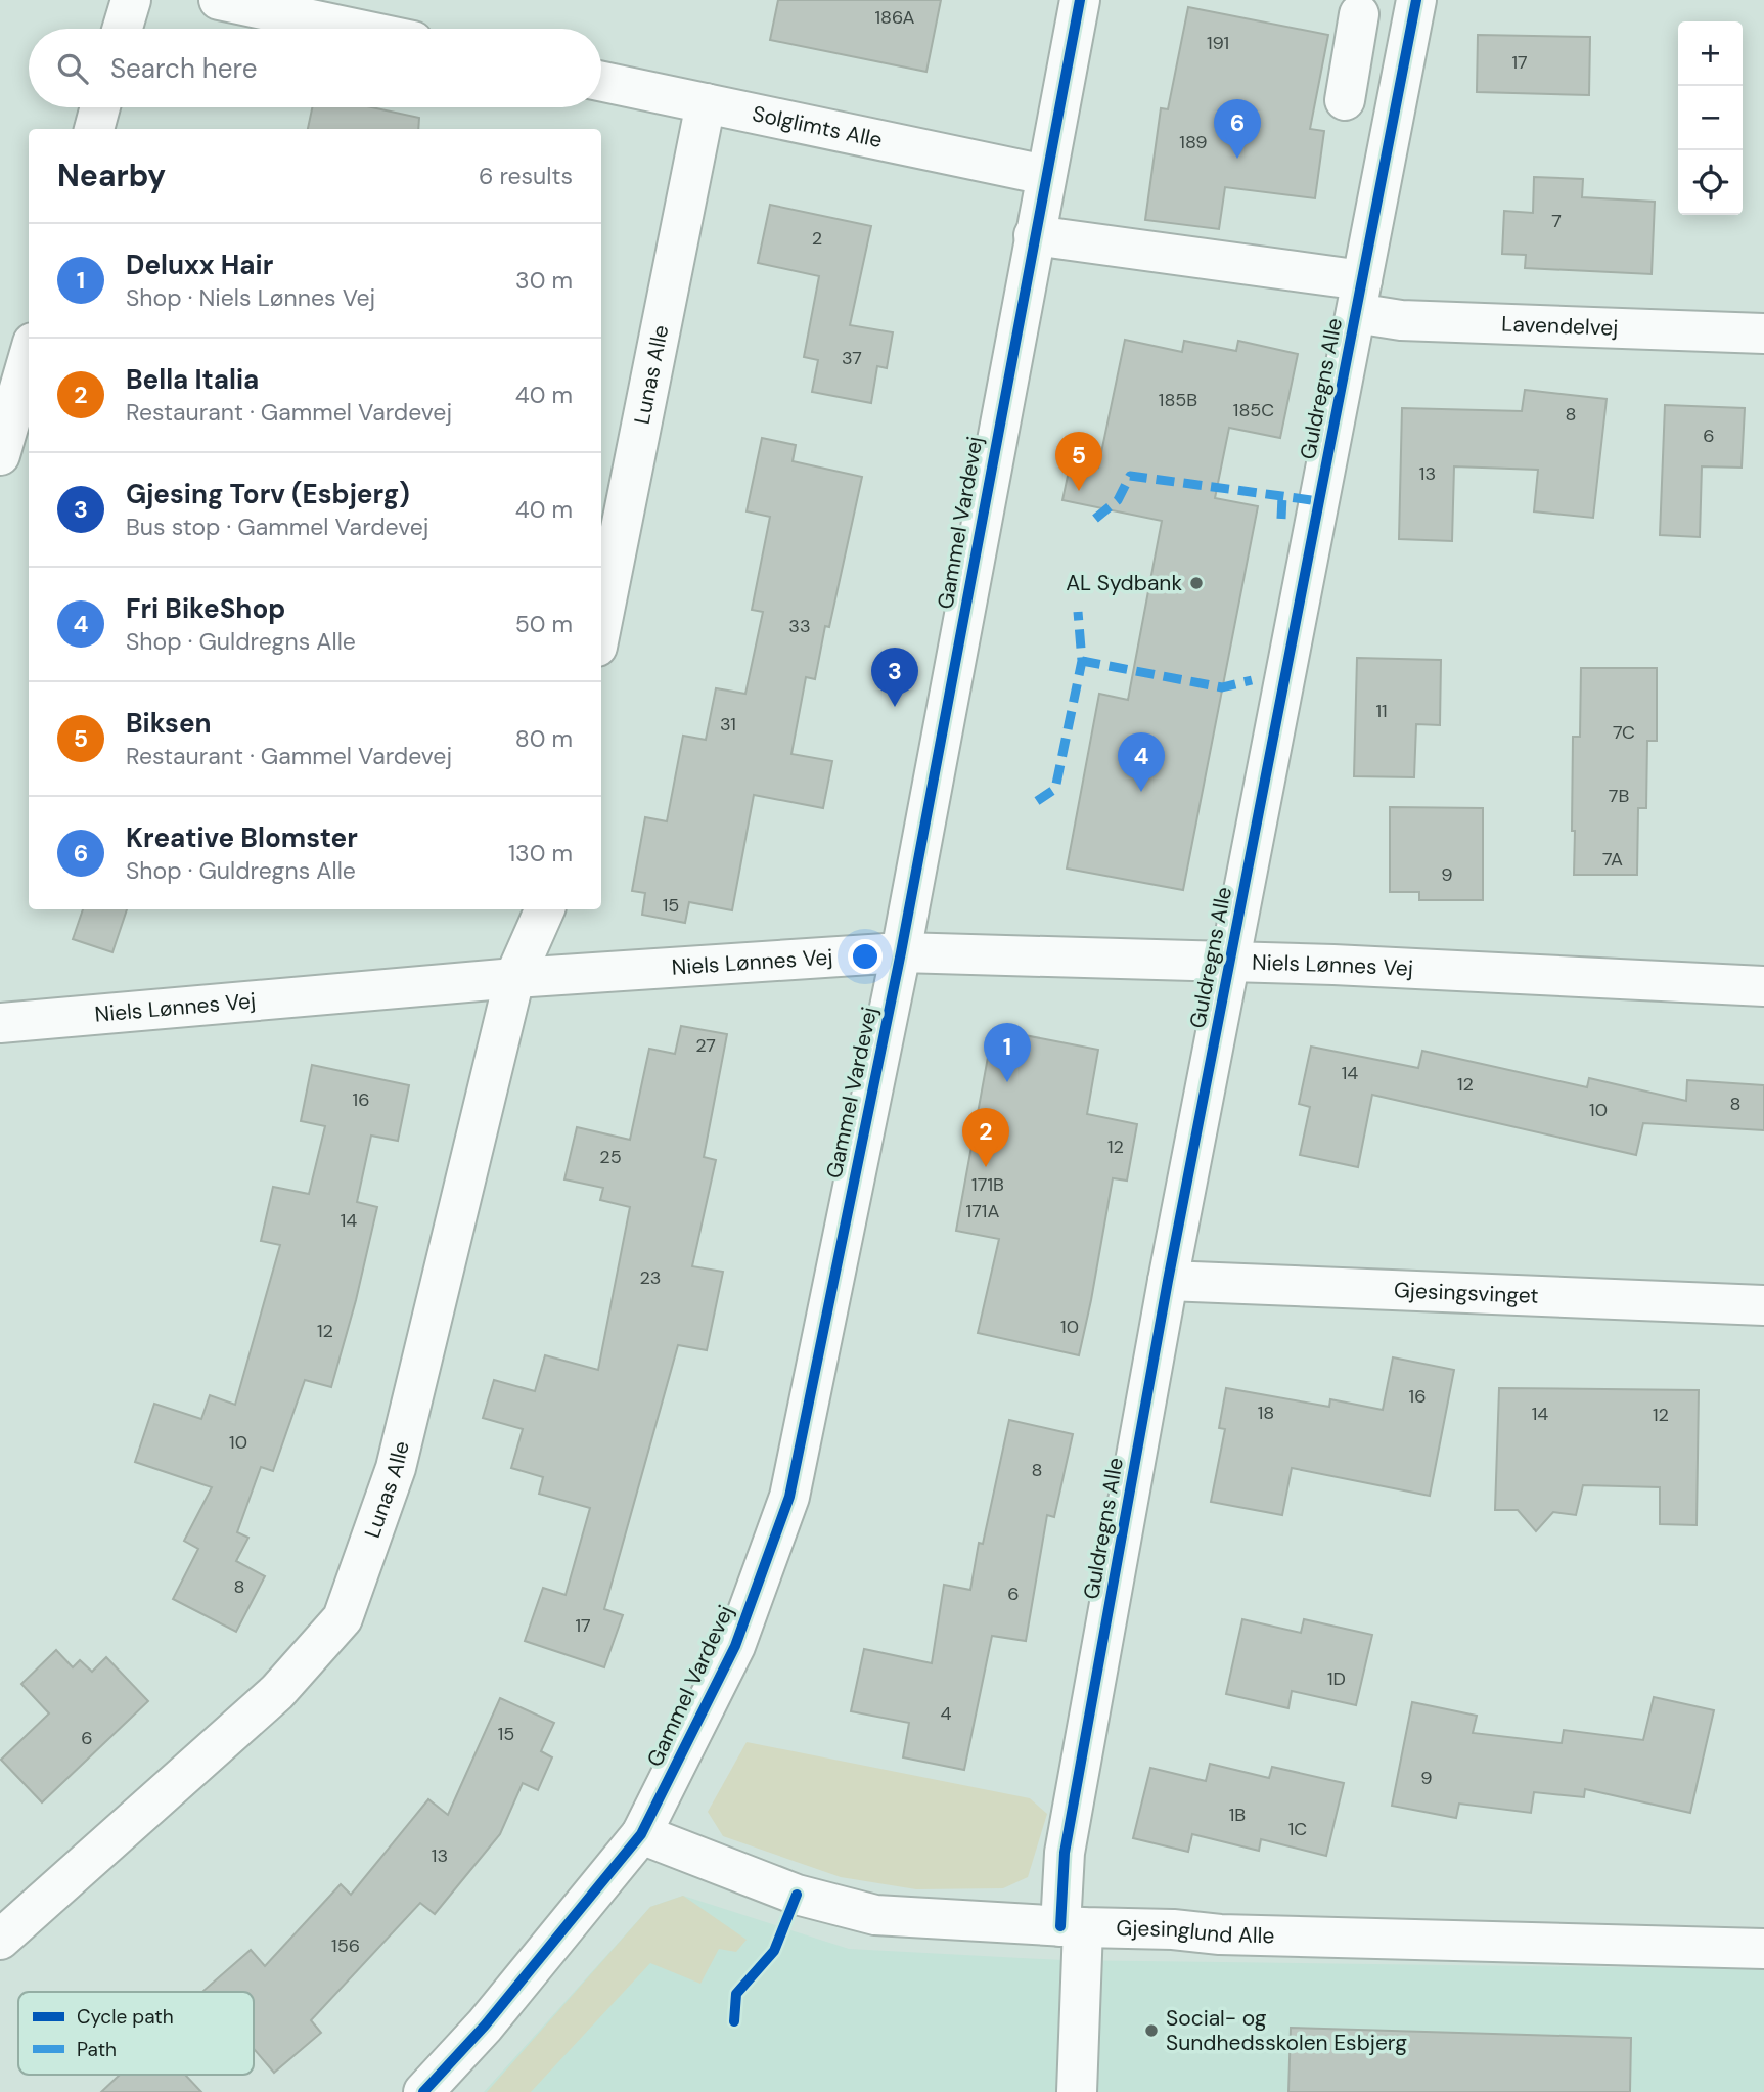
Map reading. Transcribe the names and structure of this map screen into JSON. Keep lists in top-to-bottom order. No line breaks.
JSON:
{"streets":{"street":["Solglimts Alle","Lavendelvej","Lunas Alle","Guldregns Alle","Gammel Vardevej","Niels Lønnes Vej","Gjesingsvinget","Gjesinglund Alle"]},"crossings":[["Solglimts Alle","Lunas Alle"],["Solglimts Alle","Gammel Vardevej"],["Lavendelvej","Guldregns Alle"],["Lavendelvej","Gammel Vardevej"],["Lunas Alle","Niels Lønnes Vej"],["Guldregns Alle","Niels Lønnes Vej"],["Guldregns Alle","Gjesingsvinget"],["Guldregns Alle","Gjesinglund Alle"],["Gammel Vardevej","Niels Lønnes Vej"],["Gammel Vardevej","Gjesinglund Alle"]],"places":["AL Sydbank","Social- og Sundhedsskolen Esbjerg"],"house_numbers":["186A","191","17","189","7","2","37","185B","185C","8","6","13","33","11","31","7C","7B","7A","9","15","27","14","12","16","8","10","12","25","171B","171A","14","23","10","12","16","18","14","12","10","8","8","6","17","1D","4","15","6","9","1B","1C","13","156"],"legend":["Cycle path","Path"],"page":{"map_buttons":["+","−"],"search":"Search here","pins":["6","5","3","4","1","2"],"heading":["Nearby","6 results"],"list":[{"mark":"1","name":"Deluxx Hair","note":"Shop · Niels Lønnes Vej","value":"30 m"},{"mark":"2","name":"Bella Italia","note":"Restaurant · Gammel Vardevej","value":"40 m"},{"mark":"3","name":"Gjesing Torv (Esbjerg)","note":"Bus stop · Gammel Vardevej","value":"40 m"},{"mark":"4","name":"Fri BikeShop","note":"Shop · Guldregns Alle","value":"50 m"},{"mark":"5","name":"Biksen","note":"Restaurant · Gammel Vardevej","value":"80 m"},{"mark":"6","name":"Kreative Blomster","note":"Shop · Guldregns Alle","value":"130 m"}]}}
